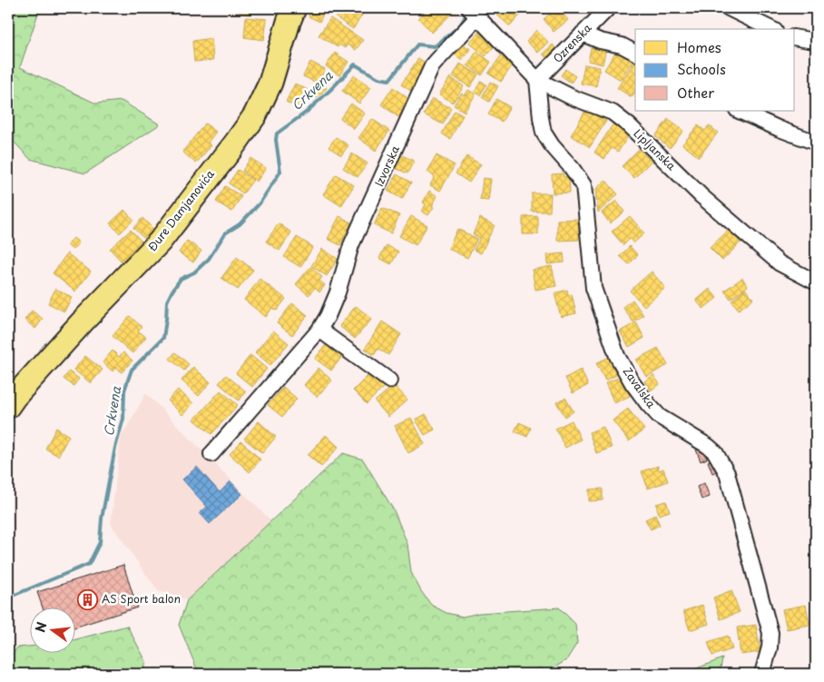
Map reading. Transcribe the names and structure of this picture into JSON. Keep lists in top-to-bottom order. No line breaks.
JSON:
{"streets":{"main road":["Đure Damjanovića"],"street":["Ozrenska","Lipljanska","Izvorska","Zavalska"]},"crossings":[["Ozrenska","Lipljanska"],["Ozrenska","Zavalska"],["Lipljanska","Izvorska"],["Lipljanska","Zavalska"]],"water":["Crkvena"],"places":{"building":["AS Sport balon"]},"legend":["Homes","Schools","Other"],"north":"left"}
